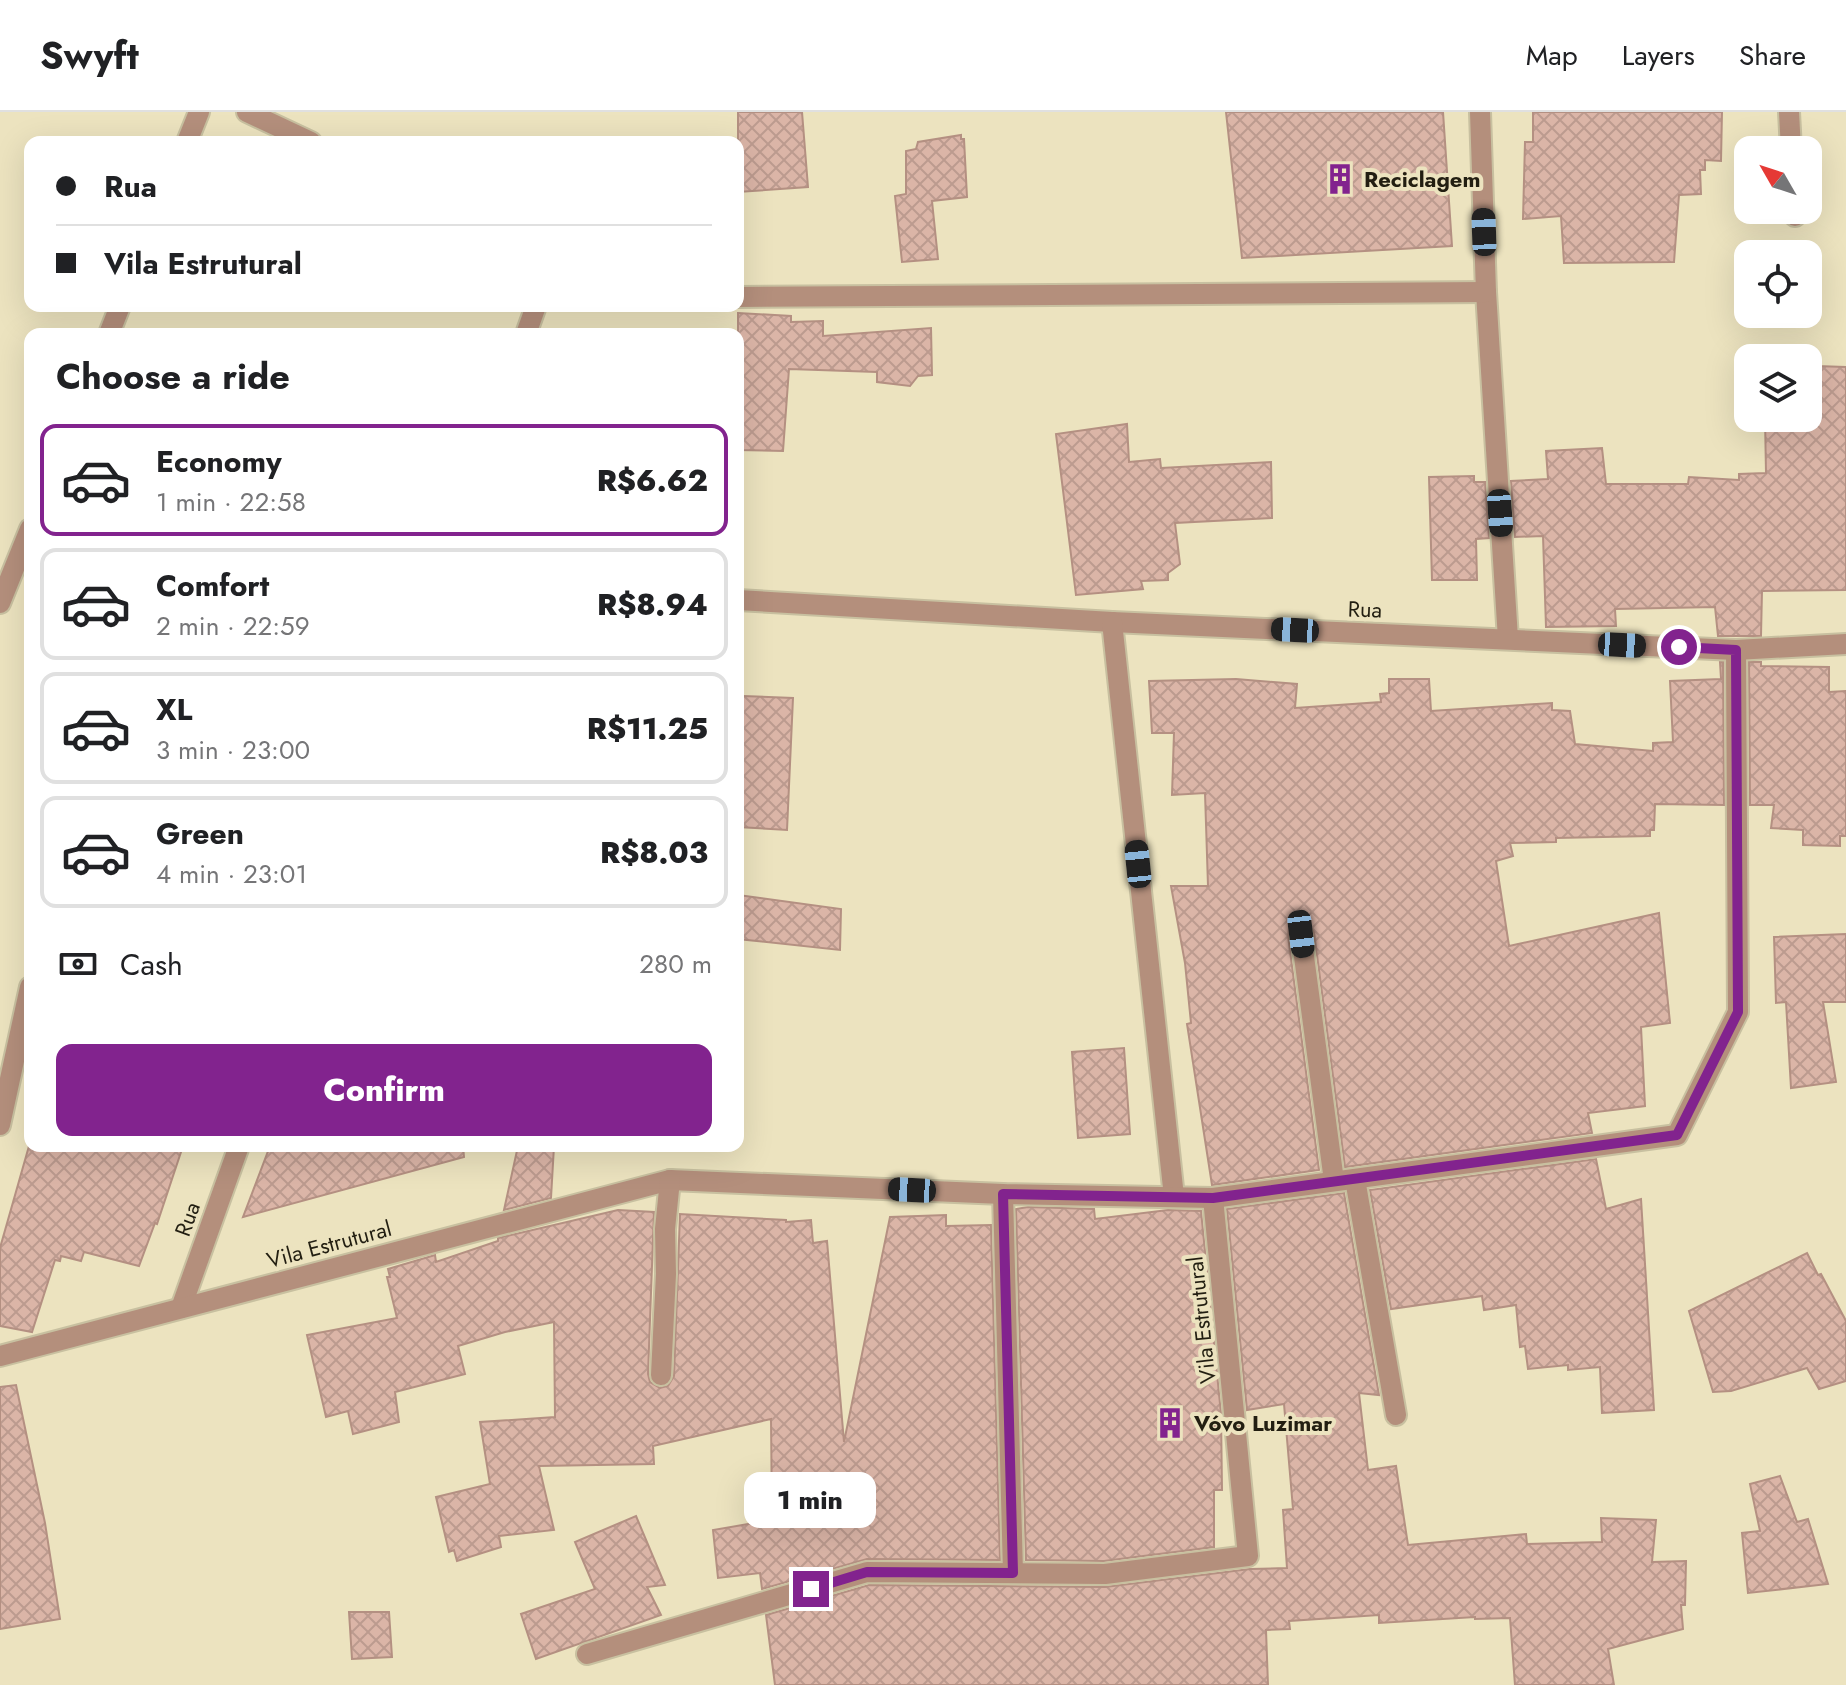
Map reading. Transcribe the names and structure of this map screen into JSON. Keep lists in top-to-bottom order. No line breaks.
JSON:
{"streets":{"street":["Rua","Vila Estrutural"]},"crossings":[["Rua","Vila Estrutural"]],"places":{"building":["Reciclagem","Vóvo Luzimar"]},"north":"top left","page":{"header":"Swyft","nav":["Map","Layers","Share"],"banner":["Rua","Vila Estrutural"],"heading":"Choose a ride","list":[{"name":"Economy","note":"1 min · 22:58","value":"R$6.62"},{"name":"Comfort","note":"2 min · 22:59","value":"R$8.94"},{"name":"XL","note":"3 min · 23:00","value":"R$11.25"},{"name":"Green","note":"4 min · 23:01","value":"R$8.03"}],"pay":["Cash","280 m"],"buttons":"Confirm","bubble":"1 min"}}
